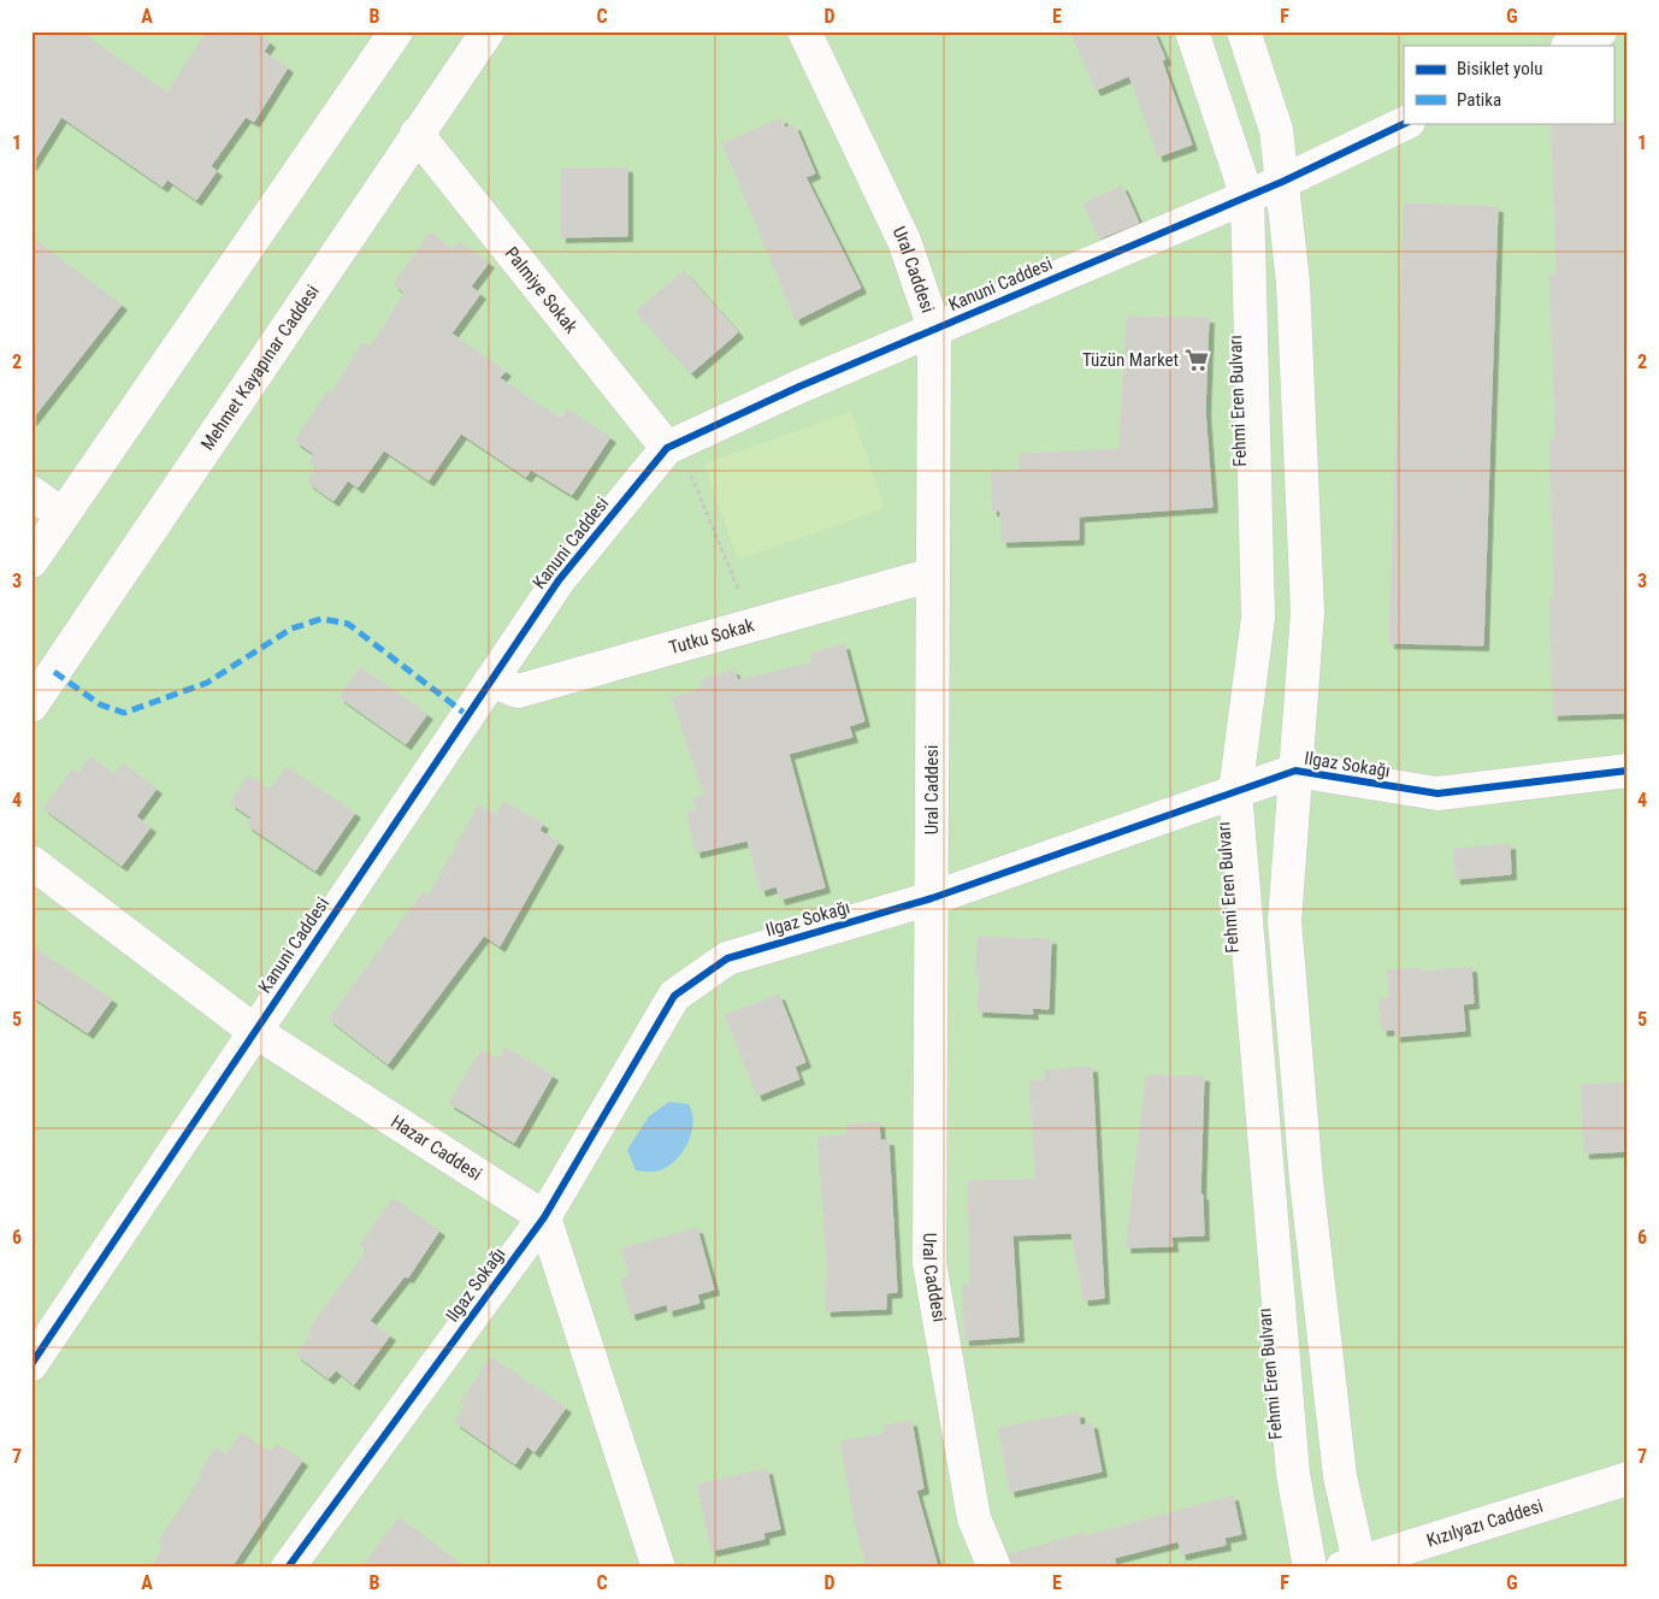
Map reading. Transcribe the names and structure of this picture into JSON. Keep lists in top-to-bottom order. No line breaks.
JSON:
{"streets":{"street":["Ural Caddesi","Kanuni Caddesi","Palmiye Sokak","Mehmet Kayapınar Caddesi","Fehmi Eren Bulvarı","Tutku Sokak","Ilgaz Sokağı","Hazar Caddesi","Kızılyazı Caddesi"]},"crossings":[["Ural Caddesi","Kanuni Caddesi"],["Ural Caddesi","Tutku Sokak"],["Ural Caddesi","Ilgaz Sokağı"],["Kanuni Caddesi","Palmiye Sokak"],["Kanuni Caddesi","Fehmi Eren Bulvarı"],["Kanuni Caddesi","Tutku Sokak"],["Kanuni Caddesi","Hazar Caddesi"],["Palmiye Sokak","Mehmet Kayapınar Caddesi"],["Fehmi Eren Bulvarı","Ilgaz Sokağı"],["Ilgaz Sokağı","Hazar Caddesi"]],"places":{"supermarket":["Tüzün Market"]},"legend":["Bisiklet yolu","Patika"],"grid":{"columns":["A","B","C","D","E","F","G"],"rows":["1","2","3","4","5","6","7"]}}
